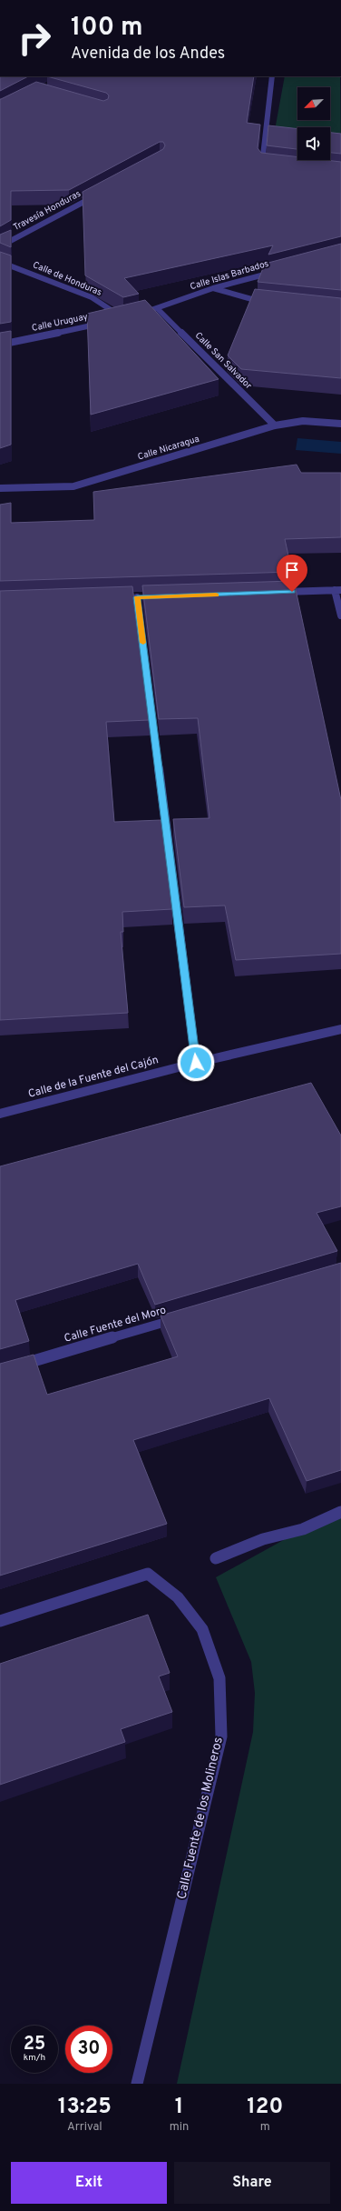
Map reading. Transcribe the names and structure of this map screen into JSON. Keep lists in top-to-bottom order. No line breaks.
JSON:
{"streets":{"street":["Travesía Honduras","Calle Islas Barbados","Calle de Honduras","Calle Uruguay","Calle San Salvador","Calle Nicaragua","Calle de la Fuente del Cajón","Calle Fuente del Moro","Calle Fuente de los Molineros"]},"crossings":[["Calle Islas Barbados","Calle San Salvador"],["Calle de Honduras","Calle Uruguay"],["Calle San Salvador","Calle Nicaragua"]],"north":"bottom left","page":{"turn":["100 m","Avenida de los Andes"],"speed":"25 km/h","limit":"30","eta":["13:25","Arrival","1","min","120","m"],"buttons":["Exit","Share"]}}
